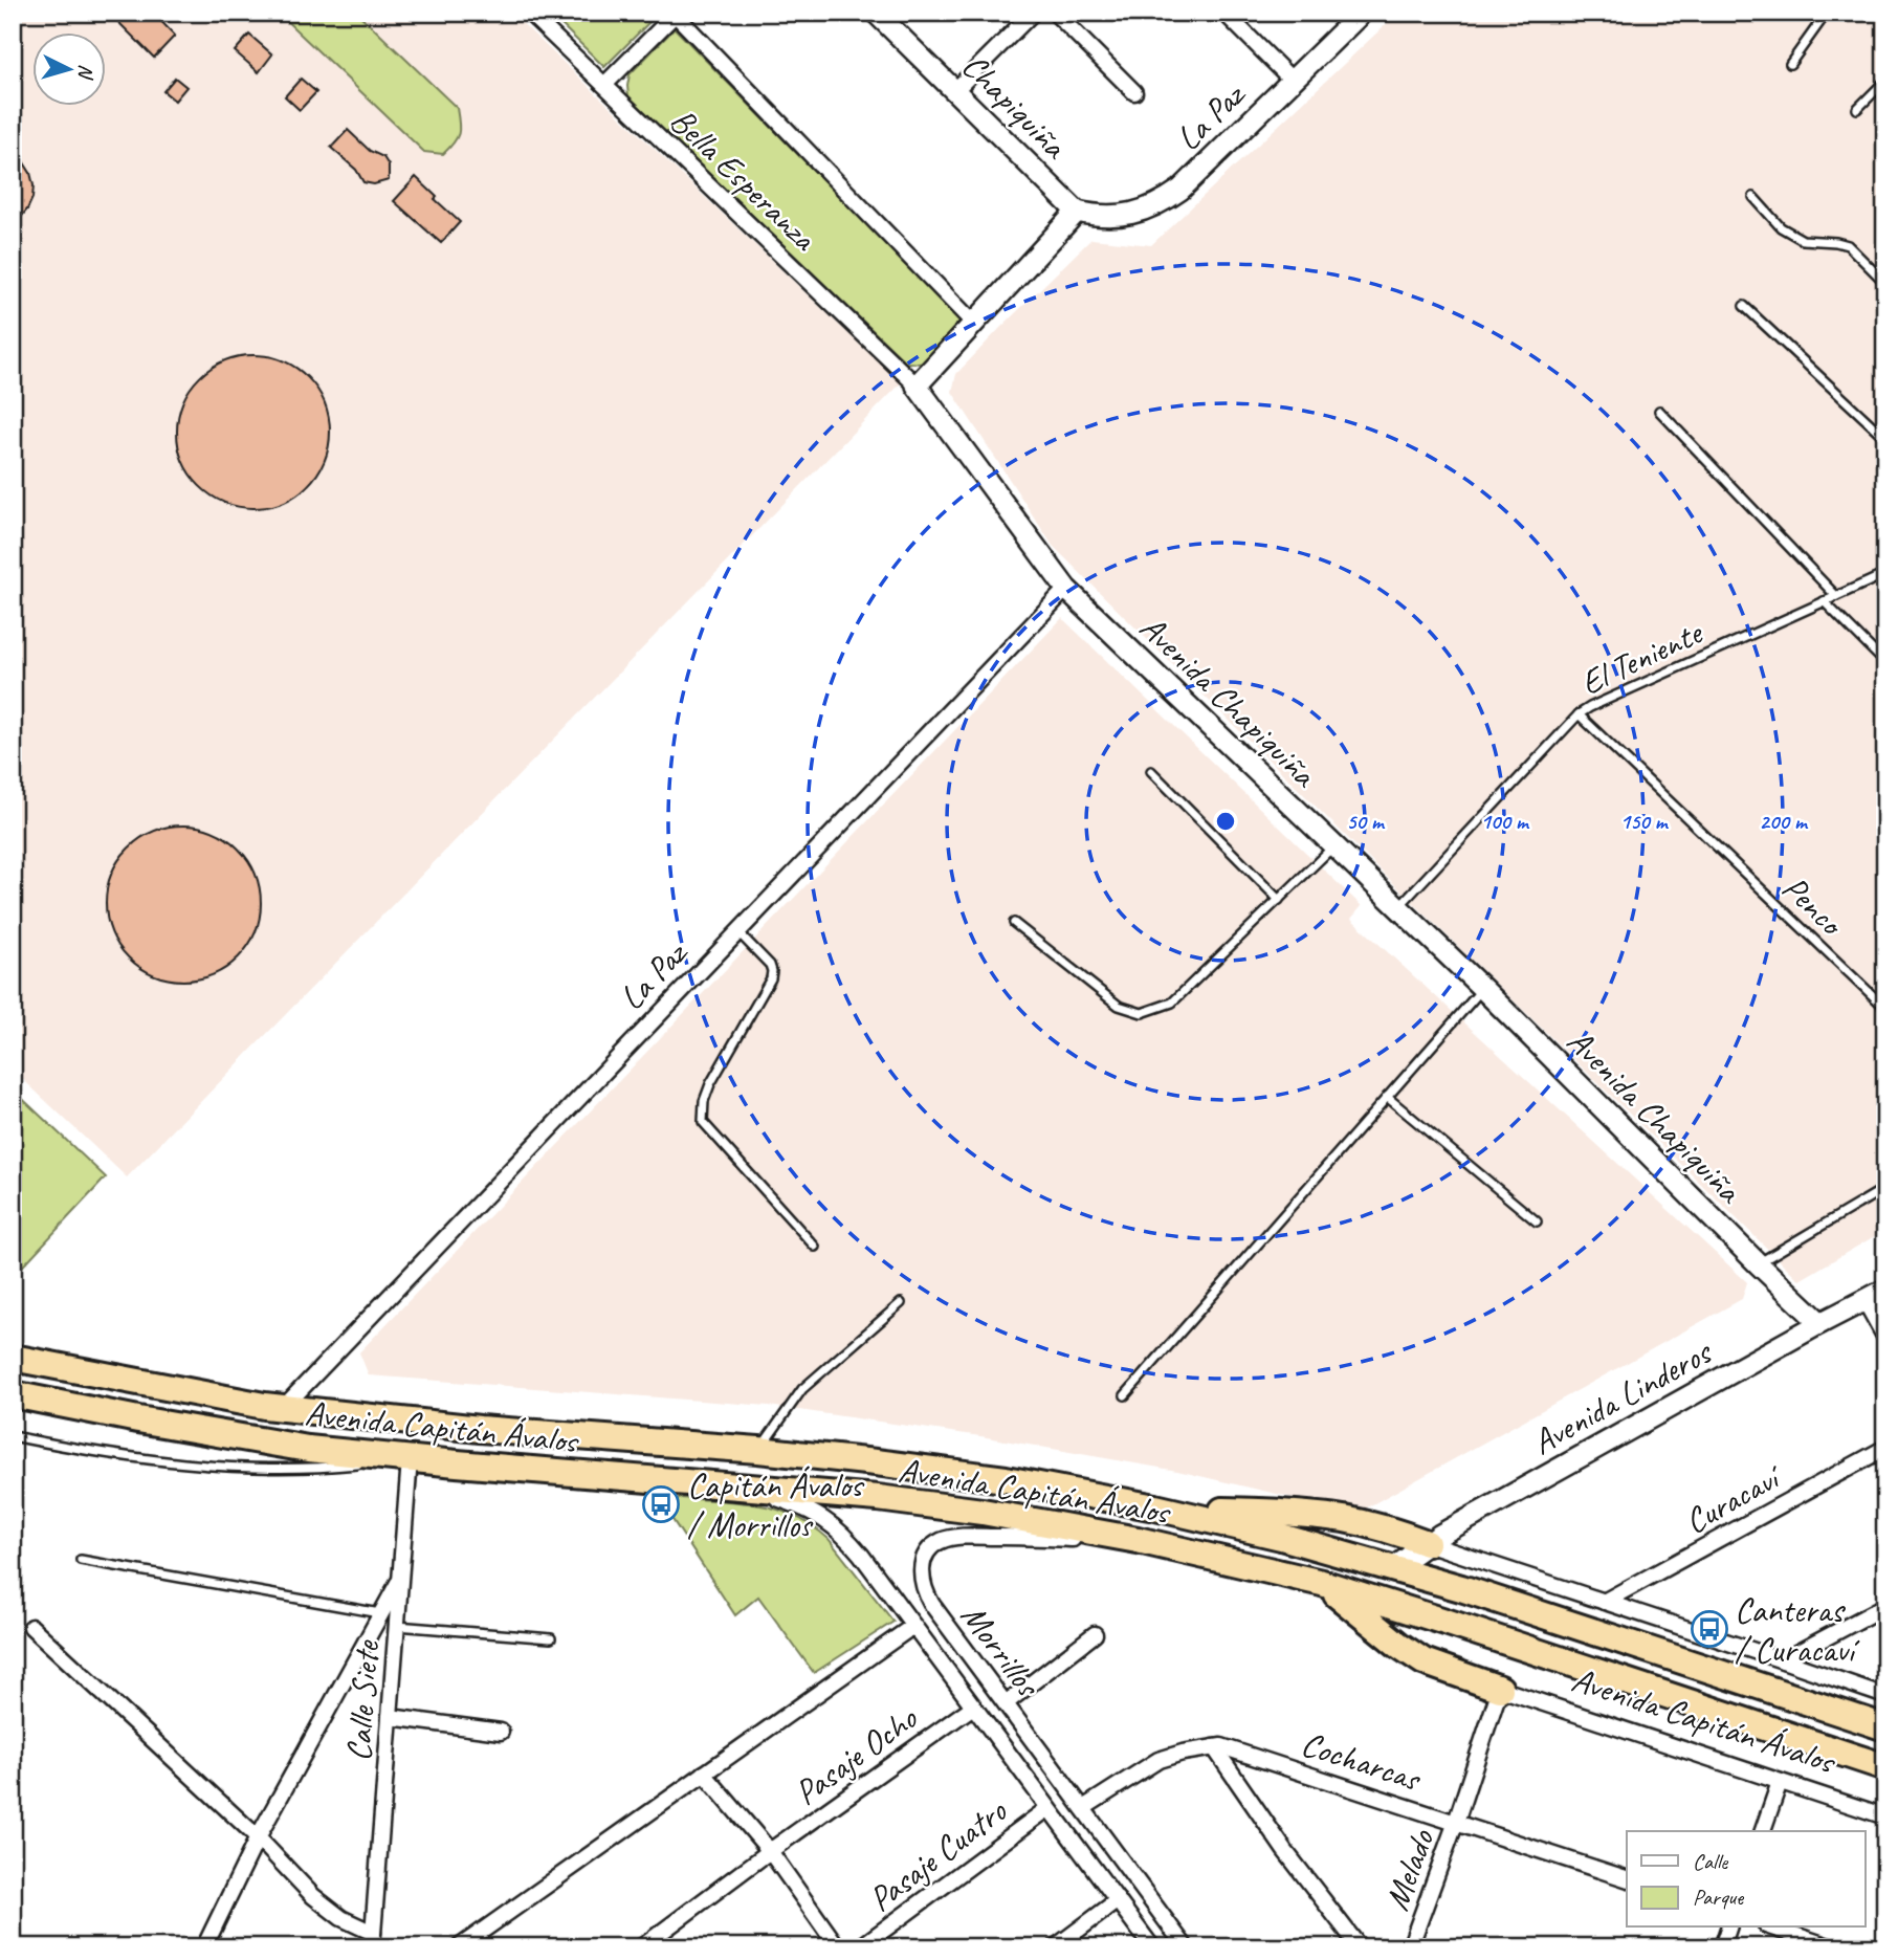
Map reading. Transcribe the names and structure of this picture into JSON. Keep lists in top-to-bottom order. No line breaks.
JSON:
{"streets":{"highway":["Avenida Capitán Ávalos"],"street":["Chapiquiña","La Paz","Bella Esperanza","Avenida Chapiquiña","Avenida Linderos","Curacaví","Morrillos","Calle Siete","Pasaje Ocho","Cocharcas","Pasaje Cuatro","Melado"],"lane":["El Teniente","Penco"]},"crossings":[["Chapiquiña","La Paz"],["La Paz","Avenida Chapiquiña"],["La Paz","Avenida Capitán Ávalos"],["Bella Esperanza","Avenida Chapiquiña"],["El Teniente","Avenida Chapiquiña"],["El Teniente","Penco"],["Avenida Chapiquiña","Avenida Linderos"],["Avenida Linderos","Avenida Capitán Ávalos"],["Avenida Capitán Ávalos","Morrillos"],["Avenida Capitán Ávalos","Calle Siete"],["Avenida Capitán Ávalos","Melado"],["Morrillos","Pasaje Ocho"],["Morrillos","Cocharcas"],["Morrillos","Pasaje Cuatro"],["Cocharcas","Melado"]],"places":{"bus stop":["Capitán Ávalos / Morrillos","Canteras / Curacaví"]},"legend":["Calle","Parque"],"north":"right","rings":["50 m","100 m","150 m","200 m"]}
